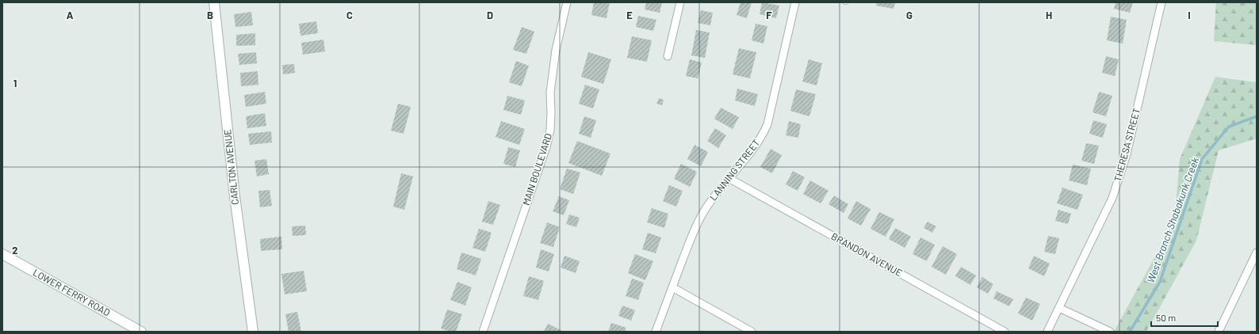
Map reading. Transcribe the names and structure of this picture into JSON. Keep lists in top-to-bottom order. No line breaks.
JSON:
{"streets":{"street":["THERESA STREET","CARLTON AVENUE","MAIN BOULEVARD","LANNING STREET","BRANDON AVENUE","LOWER FERRY ROAD"]},"crossings":[["LANNING STREET","BRANDON AVENUE"]],"water":["West Branch Shabakunk Creek"],"scale_bar":"50 m","grid":{"columns":["A","B","C","D","E","F","G","H","I"],"rows":["1","2"]}}
